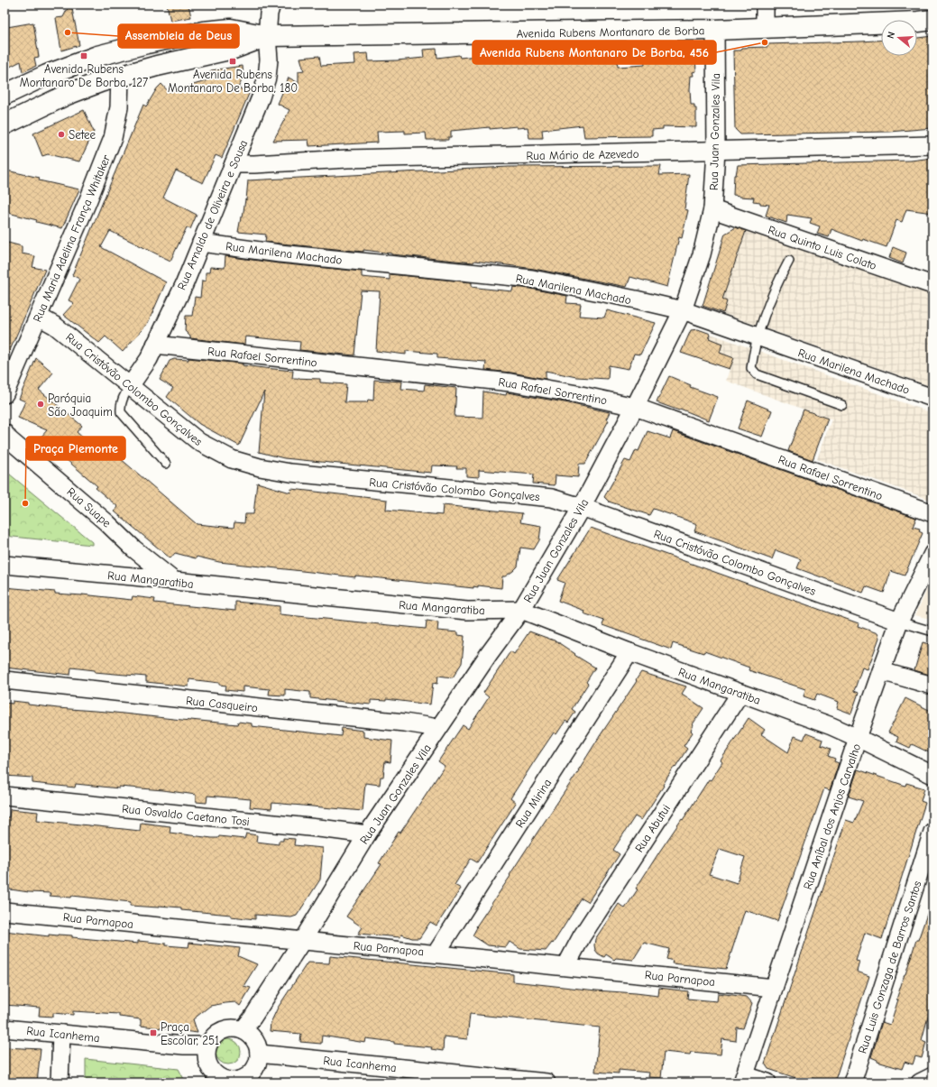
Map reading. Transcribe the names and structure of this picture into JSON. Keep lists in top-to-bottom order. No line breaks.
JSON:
{"streets":{"street":["Avenida Rubens Montanaro de Borba","Rua Juan Gonzales Vila","Rua Mário de Azevedo","Rua Arnaldo de Oliveira e Sousa","Rua Maria Adelina França Whitaker","Rua Quinto Luis Colato","Rua Marilena Machado","Rua Rafael Sorrentino","Rua Cristóvão Colombo Gonçalves","Rua Suape","Rua Mangaratiba","Rua Casqueiro","Rua Mirina","Rua Osvaldo Caetano Tosi","Rua Aníbal dos Anjos Carvalho","Rua Abutui","Rua Parnapoa","Rua Luis Gonzaga de Barros Santos","Rua Icanhema"]},"crossings":[["Avenida Rubens Montanaro de Borba","Rua Juan Gonzales Vila"],["Avenida Rubens Montanaro de Borba","Rua Arnaldo de Oliveira e Sousa"],["Avenida Rubens Montanaro de Borba","Rua Maria Adelina França Whitaker"],["Rua Juan Gonzales Vila","Rua Mário de Azevedo"],["Rua Juan Gonzales Vila","Rua Quinto Luis Colato"],["Rua Juan Gonzales Vila","Rua Marilena Machado"],["Rua Juan Gonzales Vila","Rua Rafael Sorrentino"],["Rua Juan Gonzales Vila","Rua Cristóvão Colombo Gonçalves"],["Rua Juan Gonzales Vila","Rua Mangaratiba"],["Rua Juan Gonzales Vila","Rua Casqueiro"],["Rua Juan Gonzales Vila","Rua Osvaldo Caetano Tosi"],["Rua Juan Gonzales Vila","Rua Parnapoa"],["Rua Juan Gonzales Vila","Rua Icanhema"],["Rua Mário de Azevedo","Rua Arnaldo de Oliveira e Sousa"],["Rua Arnaldo de Oliveira e Sousa","Rua Marilena Machado"],["Rua Arnaldo de Oliveira e Sousa","Rua Rafael Sorrentino"],["Rua Arnaldo de Oliveira e Sousa","Rua Cristóvão Colombo Gonçalves"],["Rua Maria Adelina França Whitaker","Rua Cristóvão Colombo Gonçalves"],["Rua Cristóvão Colombo Gonçalves","Rua Aníbal dos Anjos Carvalho"],["Rua Suape","Rua Mangaratiba"],["Rua Mangaratiba","Rua Mirina"],["Rua Mangaratiba","Rua Aníbal dos Anjos Carvalho"],["Rua Mangaratiba","Rua Abutui"],["Rua Mirina","Rua Parnapoa"],["Rua Aníbal dos Anjos Carvalho","Rua Parnapoa"],["Rua Abutui","Rua Parnapoa"]],"places":{"other":["Assembleia de Deus","Avenida Rubens Montanaro De Borba, 456","Setee","Paróquia São Joaquim","Praça Piemonte"],"transit":["Avenida Rubens Montanaro De Borba, 127","Avenida Rubens Montanaro De Borba, 180","Praça Escolar, 251"]},"north":"left"}
